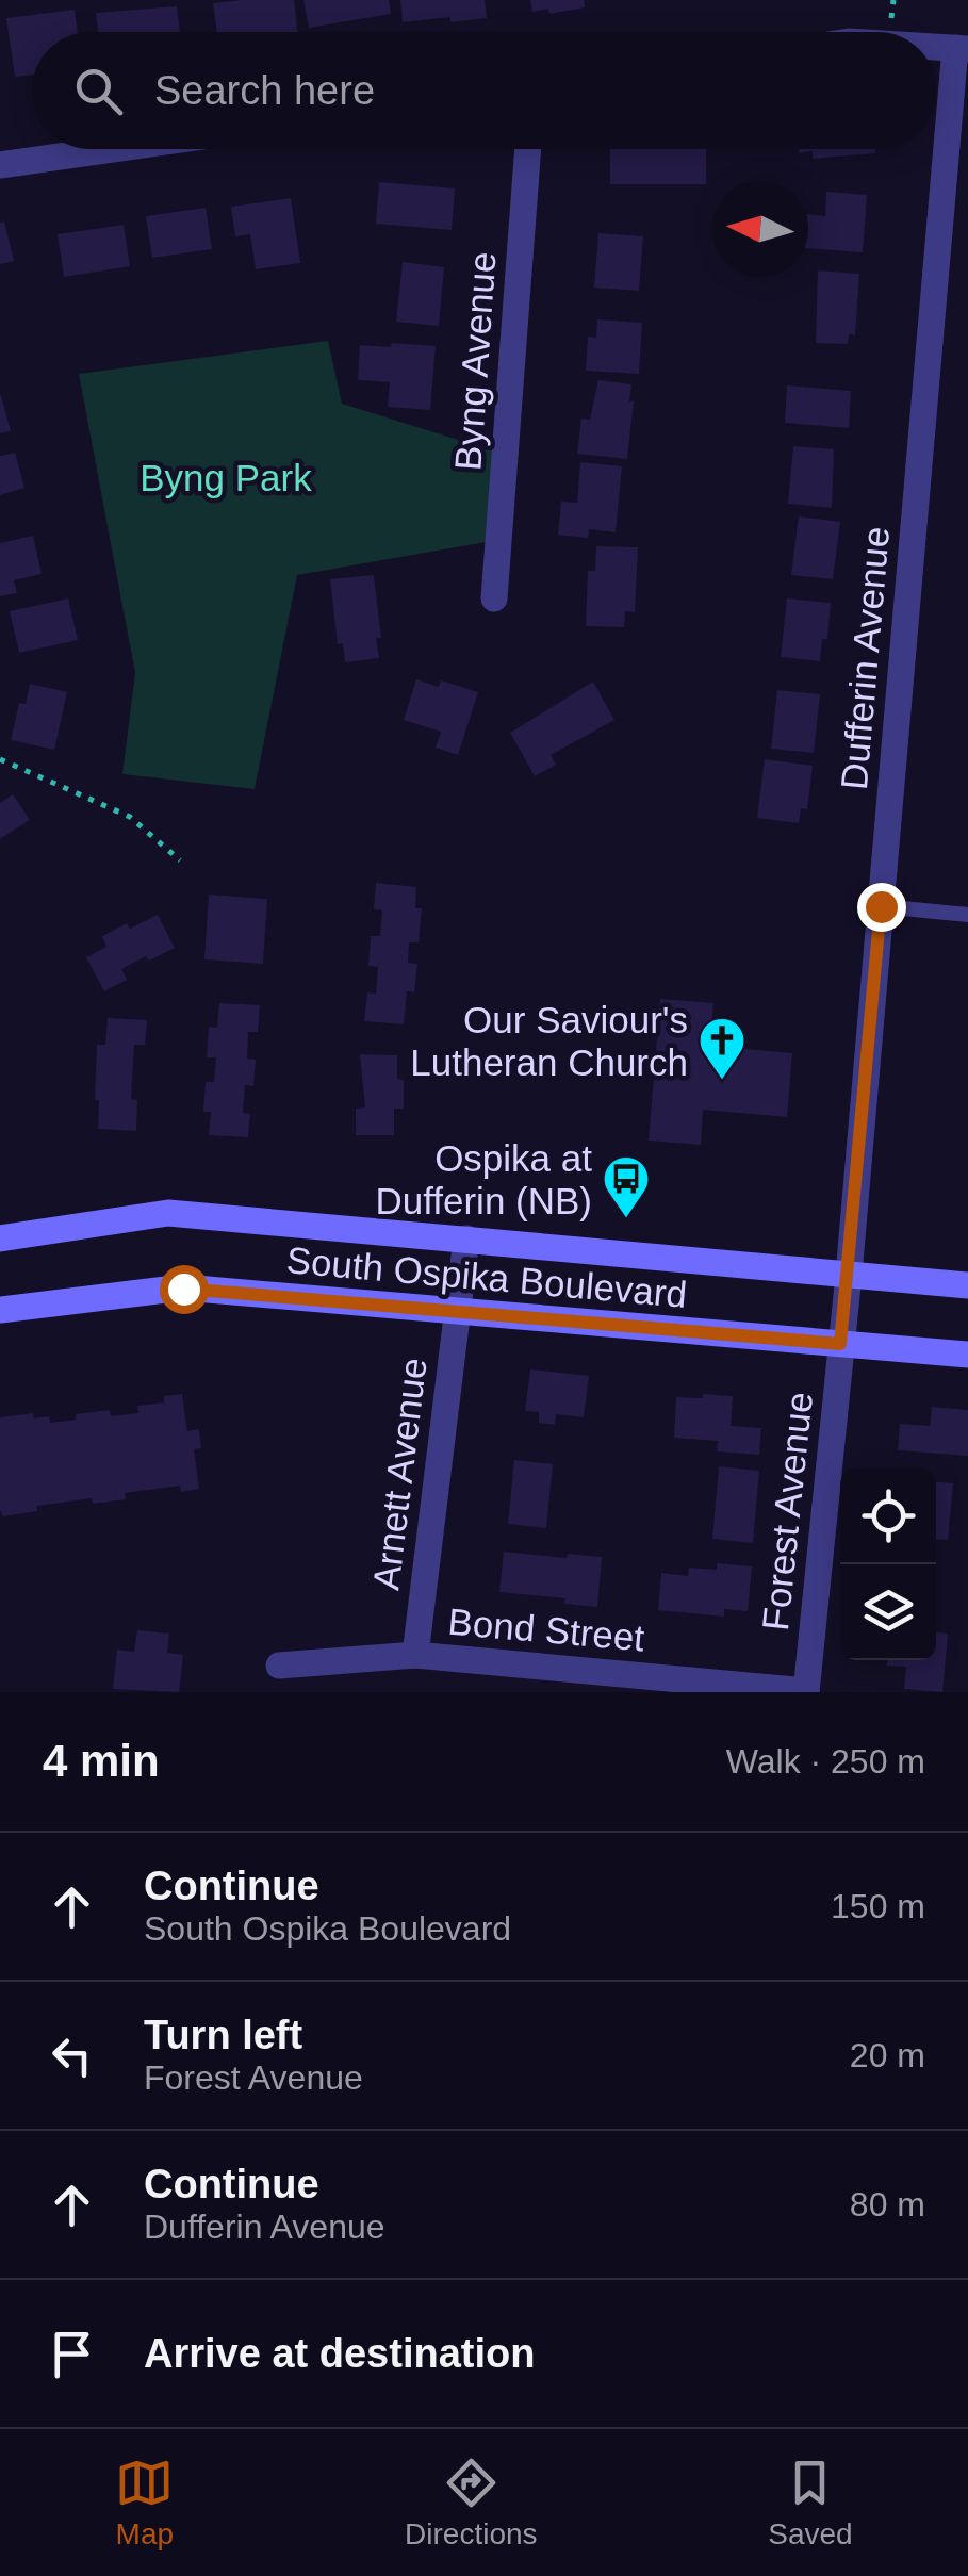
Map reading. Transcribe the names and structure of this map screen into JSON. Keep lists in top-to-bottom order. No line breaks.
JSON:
{"streets":{"main road":["South Ospika Boulevard"],"street":["Byng Avenue","Dufferin Avenue","Arnett Avenue","Forest Avenue","Bond Street"]},"crossings":[["Dufferin Avenue","South Ospika Boulevard"],["Dufferin Avenue","Forest Avenue"],["South Ospika Boulevard","Arnett Avenue"],["South Ospika Boulevard","Forest Avenue"],["Arnett Avenue","Bond Street"],["Forest Avenue","Bond Street"]],"parks":["Byng Park"],"places":{"church":["Our Saviour's Lutheran Church"],"bus stop":["Ospika at Dufferin (NB)"]},"north":"left","page":{"search":"Search here","heading":["4 min","Walk · 250 m"],"list":[["Continue","South Ospika Boulevard","150 m"],["Turn left","Forest Avenue","20 m"],["Continue","Dufferin Avenue","80 m"],"Arrive at destination"],"nav":["Map","Directions","Saved"]}}
